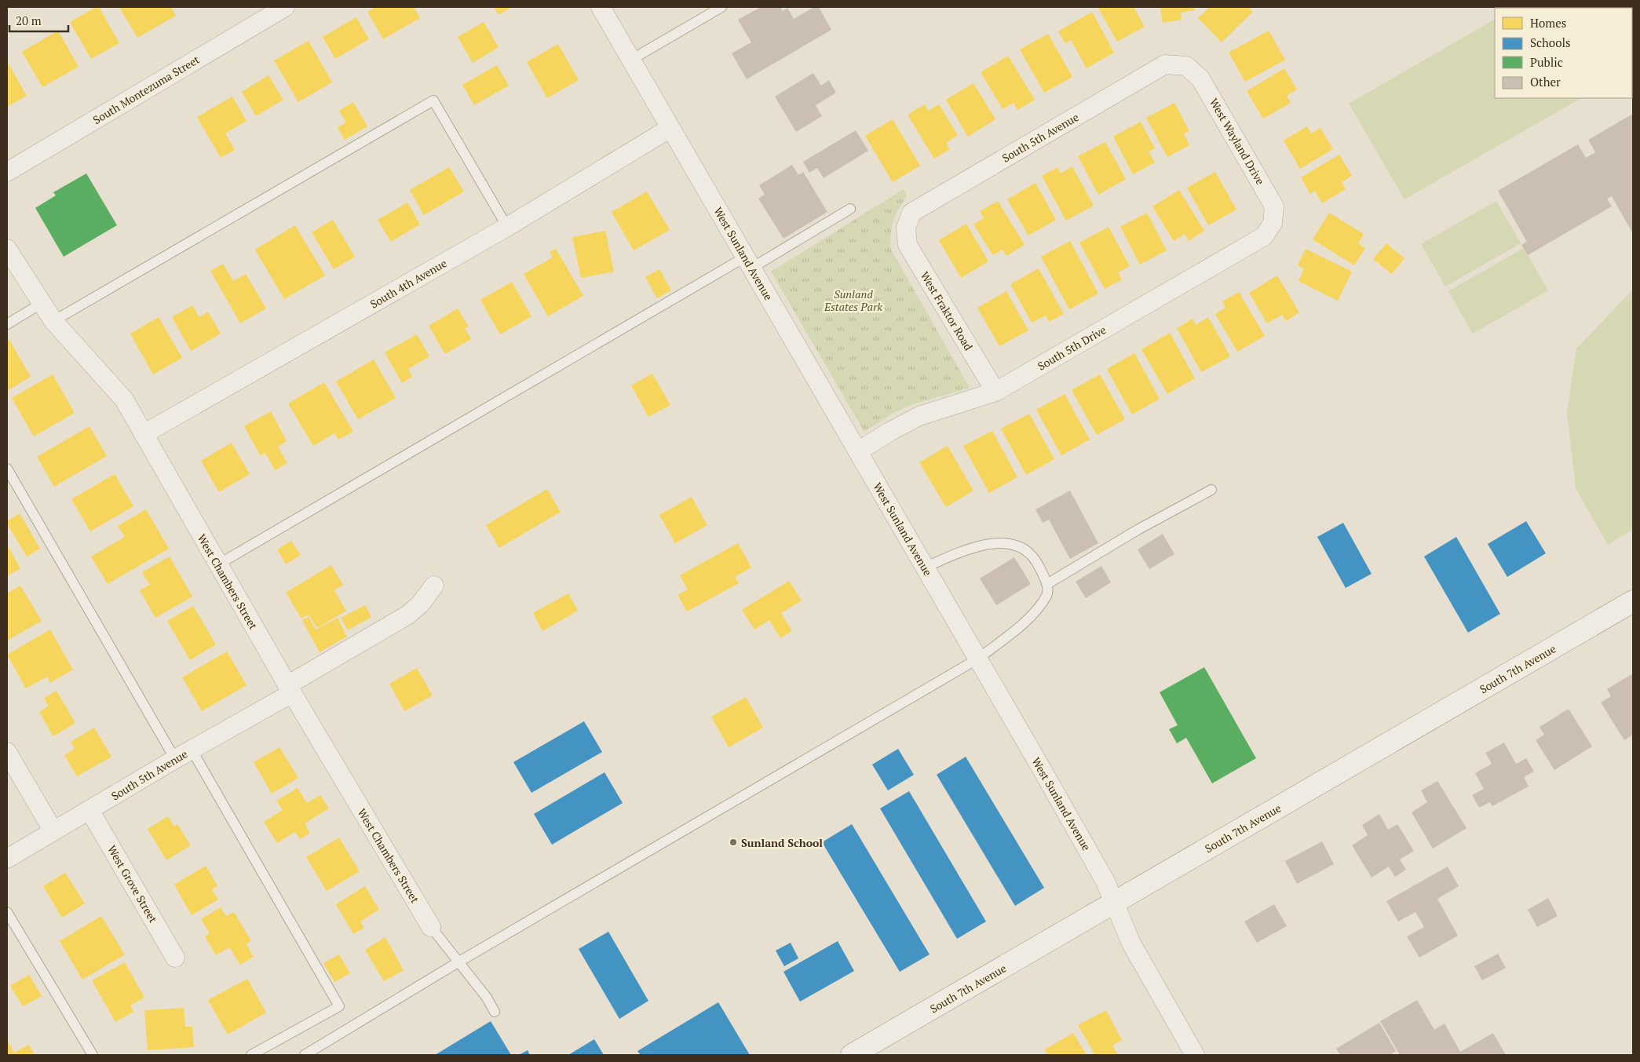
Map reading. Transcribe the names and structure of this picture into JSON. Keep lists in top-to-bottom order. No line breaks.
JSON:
{"streets":{"main road":["South 7th Avenue"],"street":["South Montezuma Street","South 5th Avenue","West Wayland Drive","West Sunland Avenue","South 4th Avenue","West Fraktor Road","South 5th Drive","West Chambers Street","West Grove Street"]},"crossings":[["South 5th Avenue","West Wayland Drive"],["South 5th Avenue","West Fraktor Road"],["South 5th Avenue","West Chambers Street"],["South 5th Avenue","West Grove Street"],["West Wayland Drive","South 5th Drive"],["West Sunland Avenue","South 4th Avenue"],["West Sunland Avenue","South 5th Drive"],["West Sunland Avenue","South 7th Avenue"],["South 4th Avenue","West Chambers Street"],["West Fraktor Road","South 5th Drive"]],"parks":["Sunland Estates Park"],"places":["Sunland School"],"legend":["Homes","Schools","Public","Other"],"scale_bar":"20 m"}
